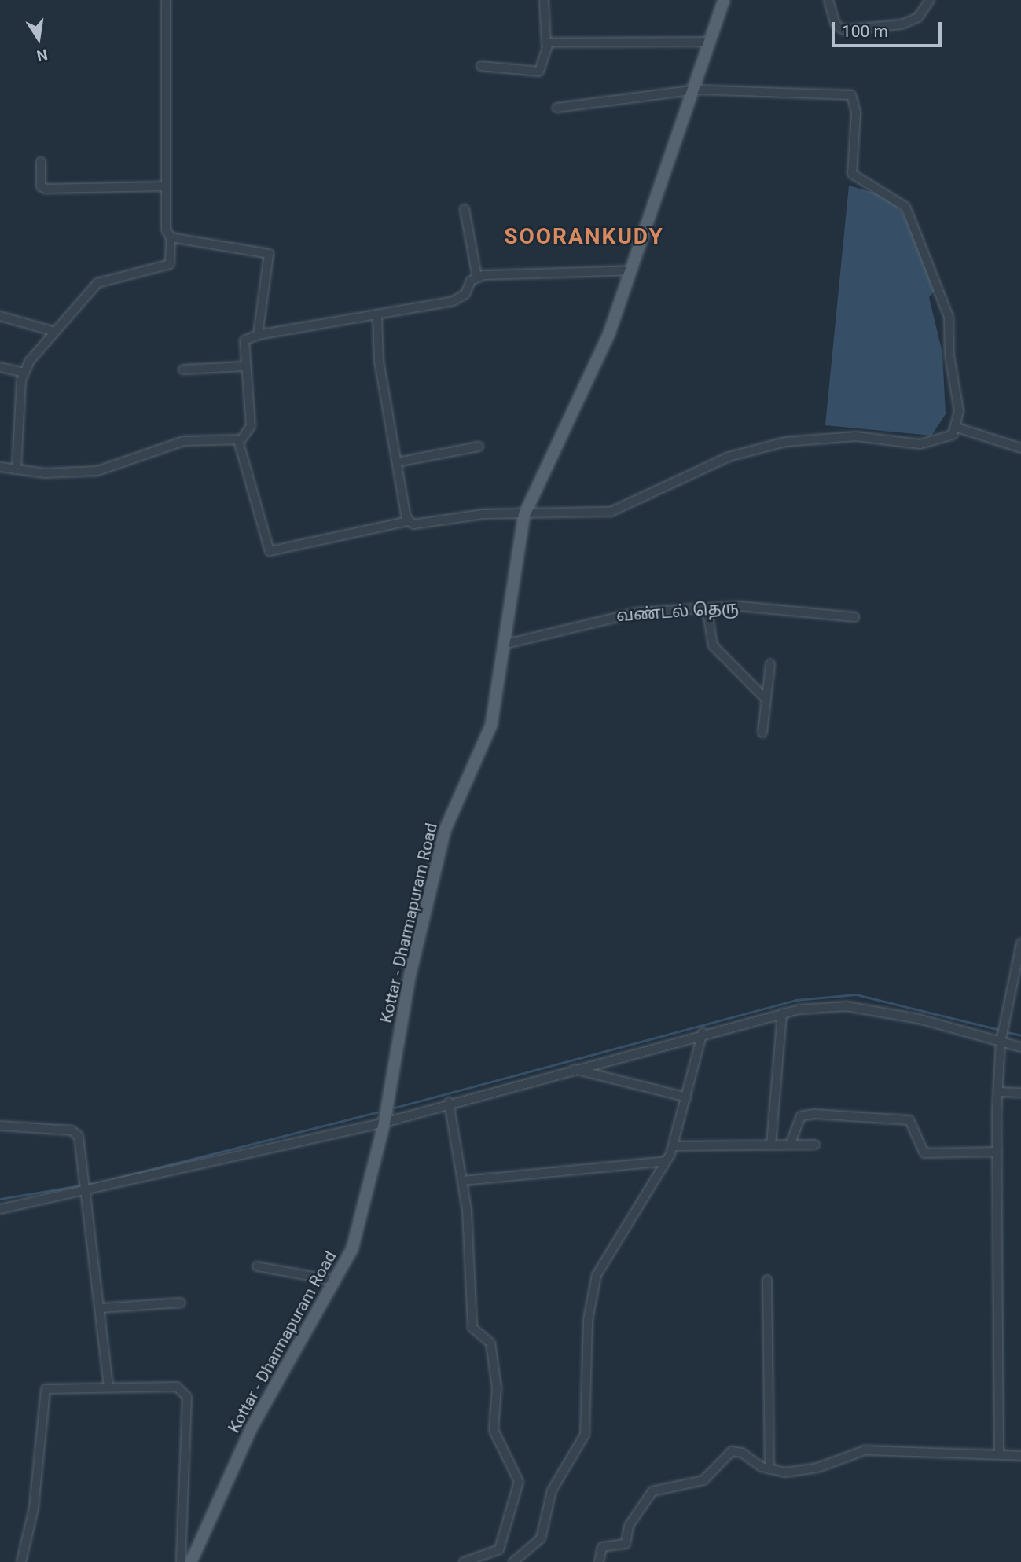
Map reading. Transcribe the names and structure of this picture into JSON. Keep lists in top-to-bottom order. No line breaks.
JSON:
{"streets":{"main road":["Kottar - Dharmapuram Road"],"street":["வண்டல் தெரு"]},"crossings":[["வண்டல் தெரு","Kottar - Dharmapuram Road"]],"districts":["SOORANKUDY"],"scale_bar":"100 m","north":"bottom"}
